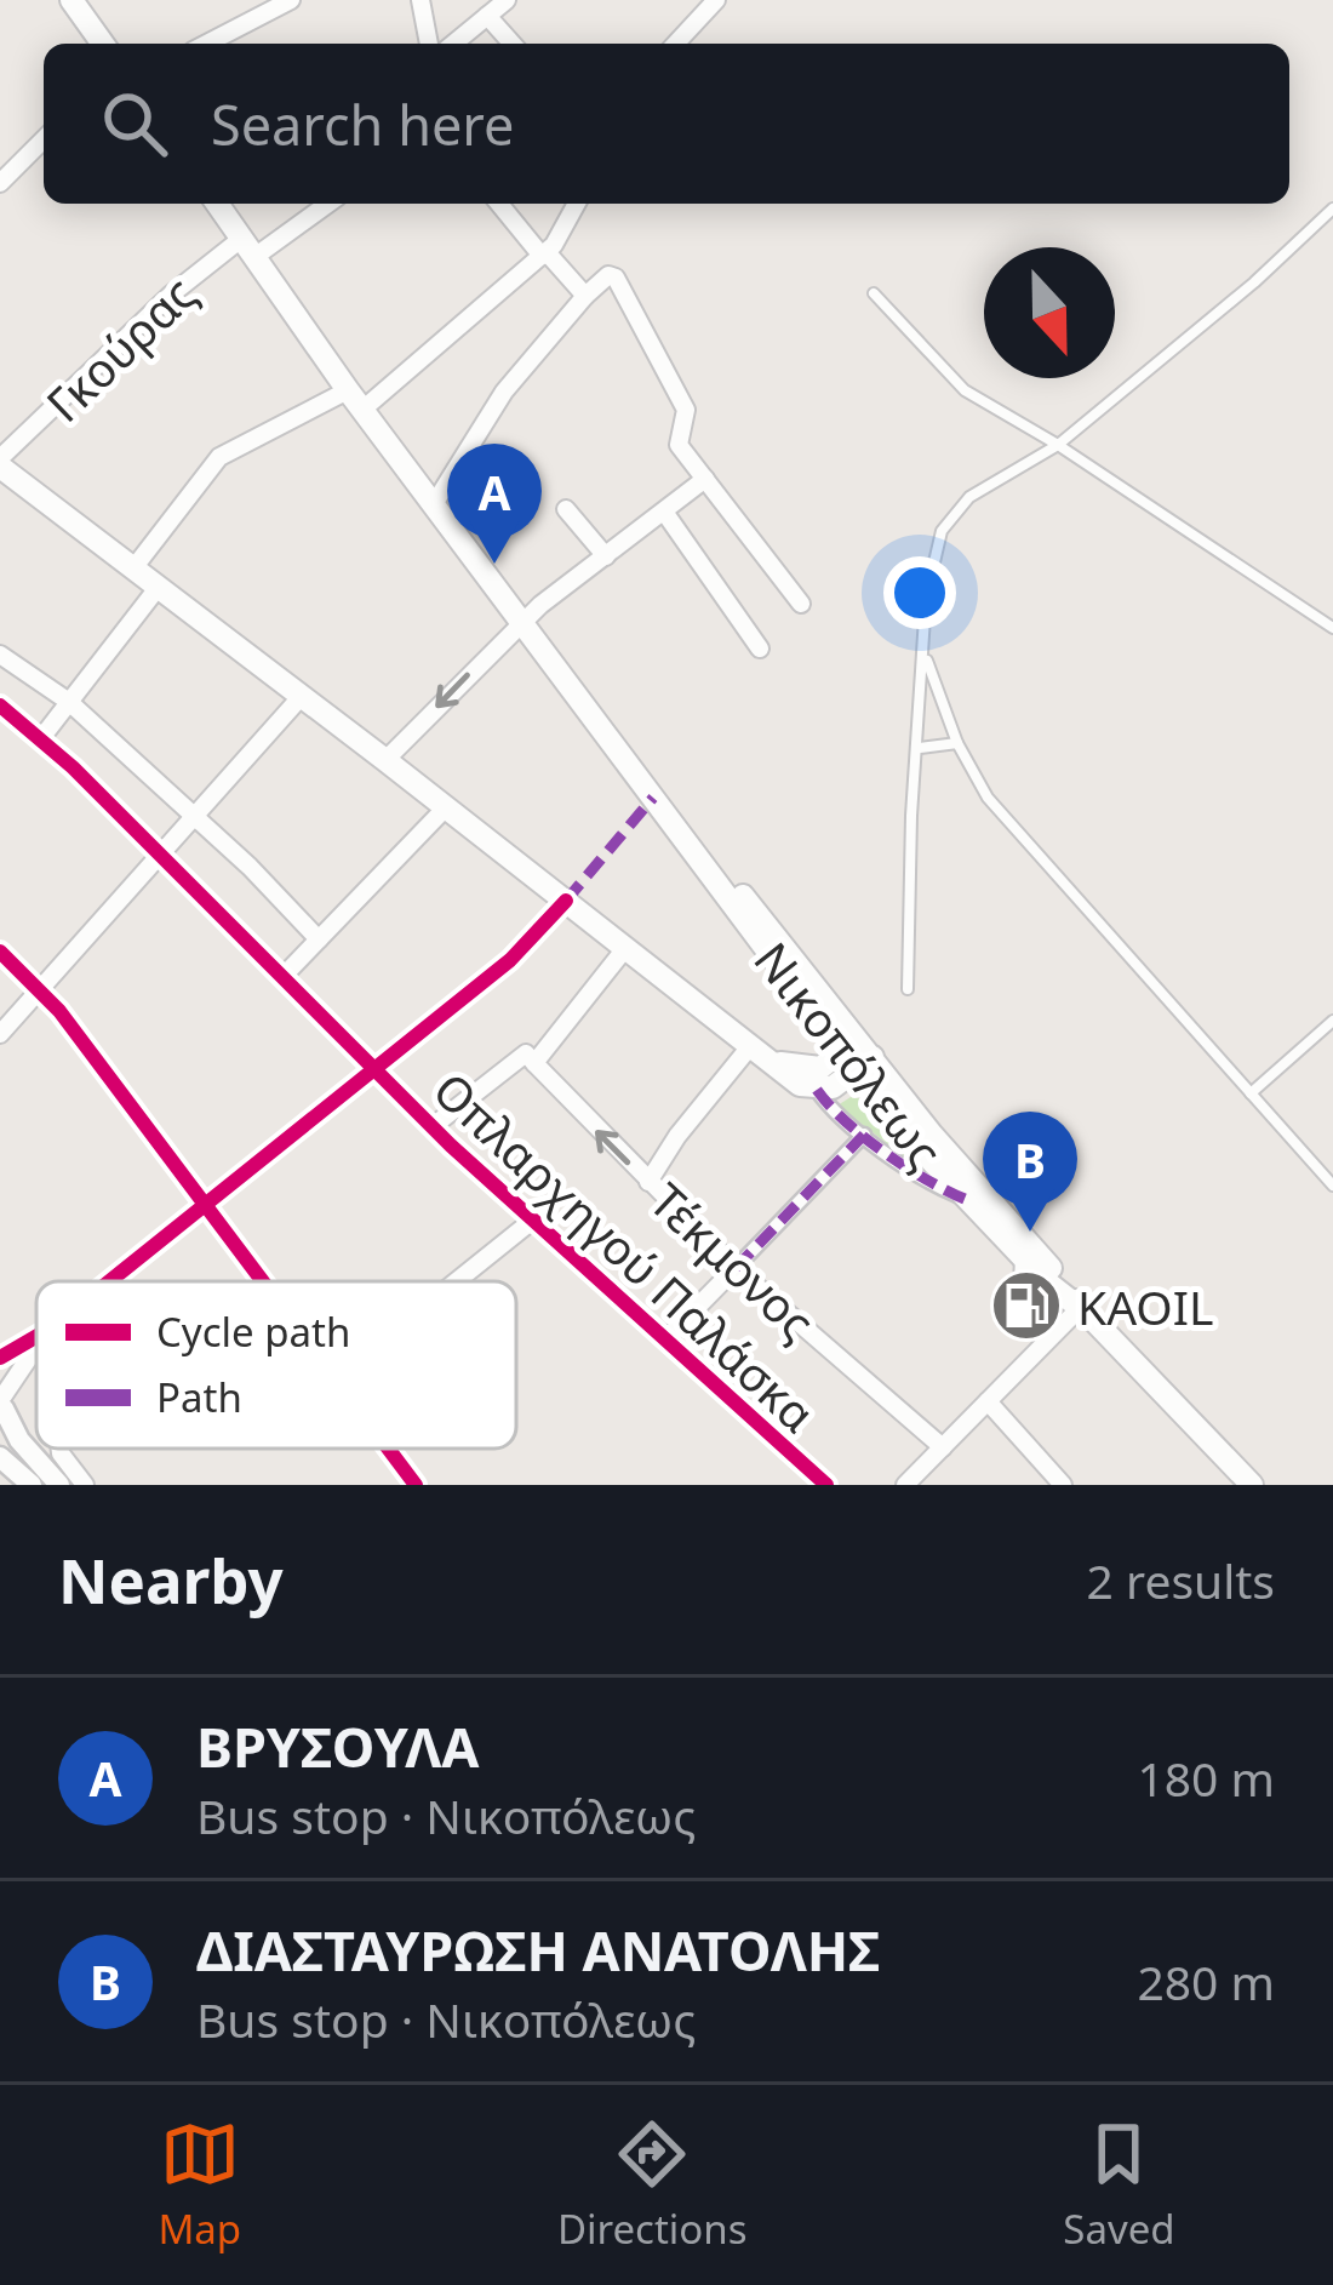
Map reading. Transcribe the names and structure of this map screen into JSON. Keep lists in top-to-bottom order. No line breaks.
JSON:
{"streets":{"main road":["Νικοπόλεως"],"street":["Γκούρας","Οπλαρχηγού Παλάσκα","Τέκμονος"]},"crossings":[["Γκούρας","Νικοπόλεως"]],"places":{"fuel station":["KAOIL"]},"legend":["Cycle path","Path"],"north":"bottom","page":{"search":"Search here","pins":["A","B"],"heading":["Nearby","2 results"],"list":[{"mark":"A","name":"ΒΡΥΣΟΥΛΑ","note":"Bus stop · Νικοπόλεως","value":"180 m"},{"mark":"B","name":"ΔΙΑΣΤΑΥΡΩΣΗ ΑΝΑΤΟΛΗΣ","note":"Bus stop · Νικοπόλεως","value":"280 m"}],"nav":["Map","Directions","Saved"]}}
